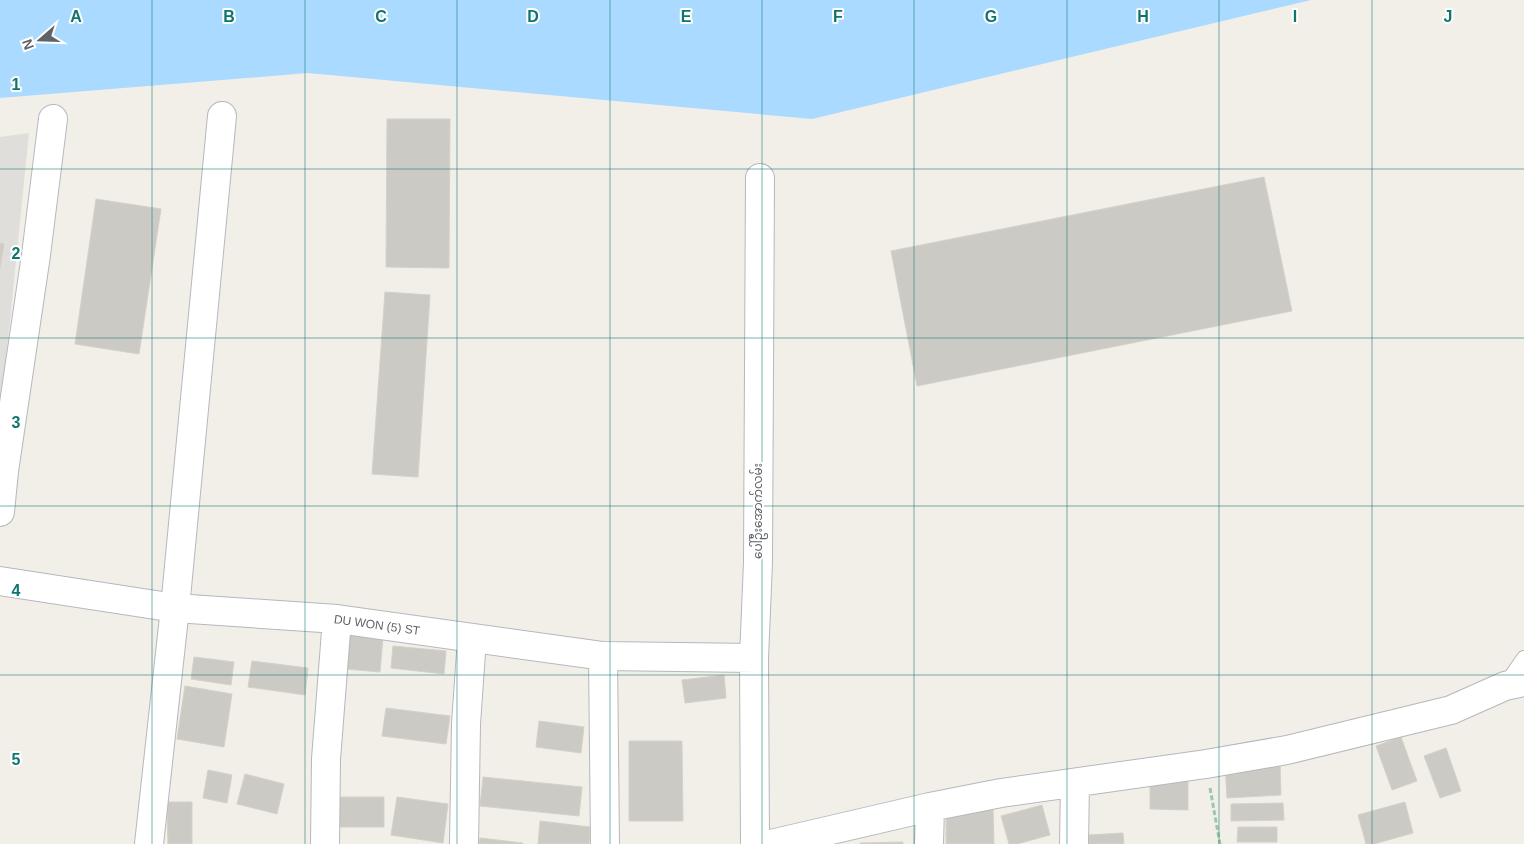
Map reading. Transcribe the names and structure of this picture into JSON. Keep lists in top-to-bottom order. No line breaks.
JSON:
{"streets":{"street":["ပေါ်ဦးအောက်လမ်း","DU WON (5) ST"]},"crossings":[["ပေါ်ဦးအောက်လမ်း","DU WON (5) ST"]],"north":"left","grid":{"columns":["A","B","C","D","E","F","G","H","I","J"],"rows":["1","2","3","4","5"]}}
